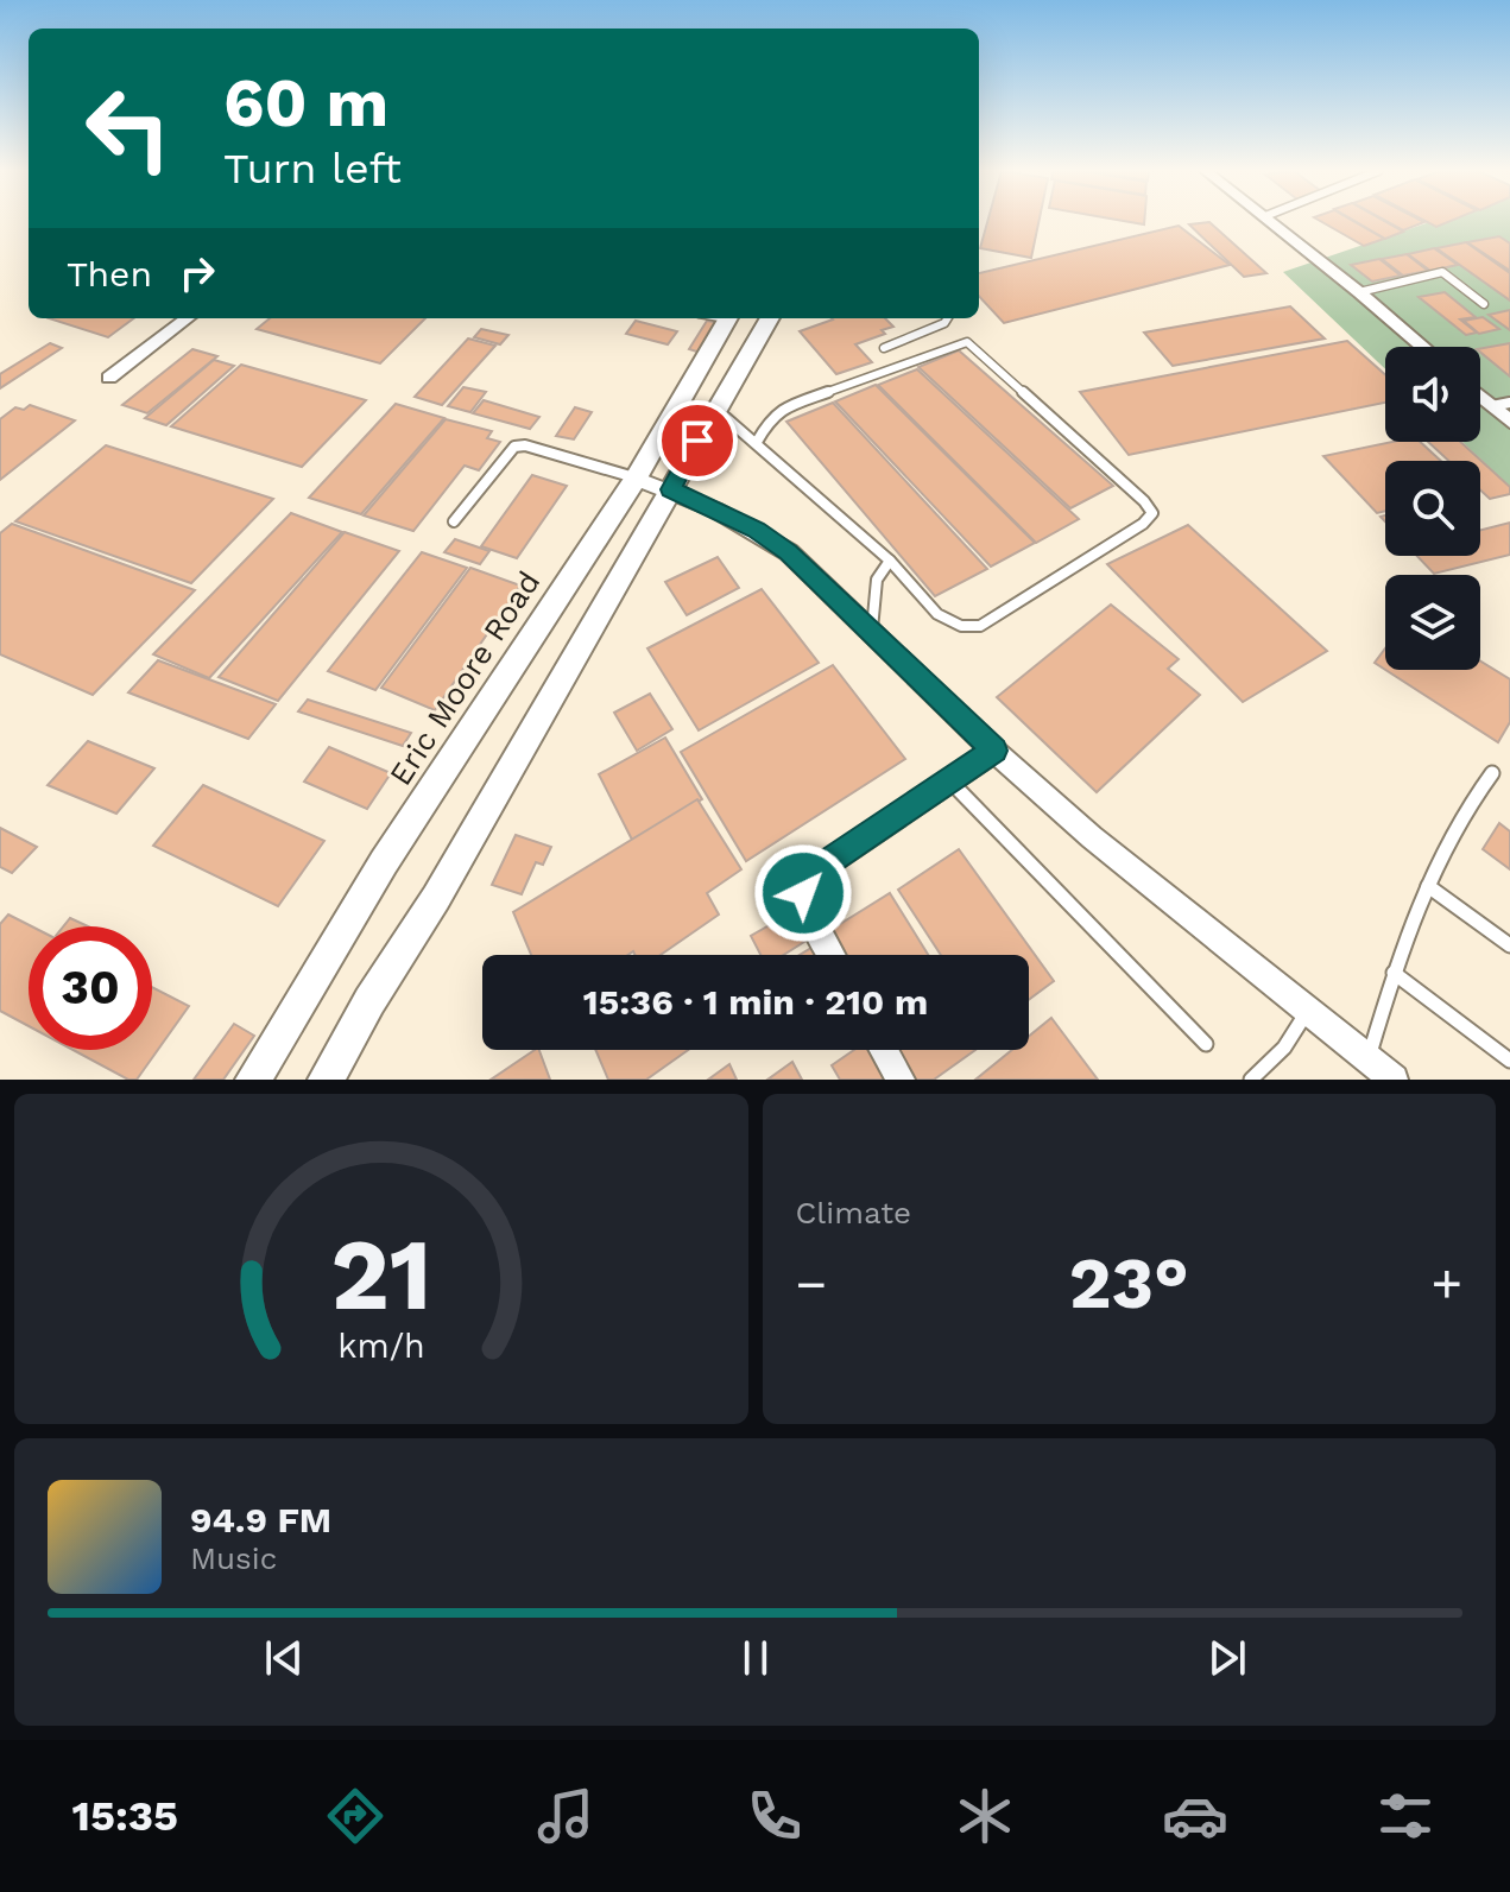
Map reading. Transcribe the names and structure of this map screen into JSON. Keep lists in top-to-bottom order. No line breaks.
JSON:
{"streets":{"street":["Eric Moore Road"]},"page":{"turn":["60 m","Turn left"],"then":"Then","limit":"30","trip":"15:36 · 1 min · 210 m","tile":"Climate","heat":["−","23°","+"],"song":["94.9 FM","Music"],"tabs":"15:35","gauge":["21","km/h"]}}
